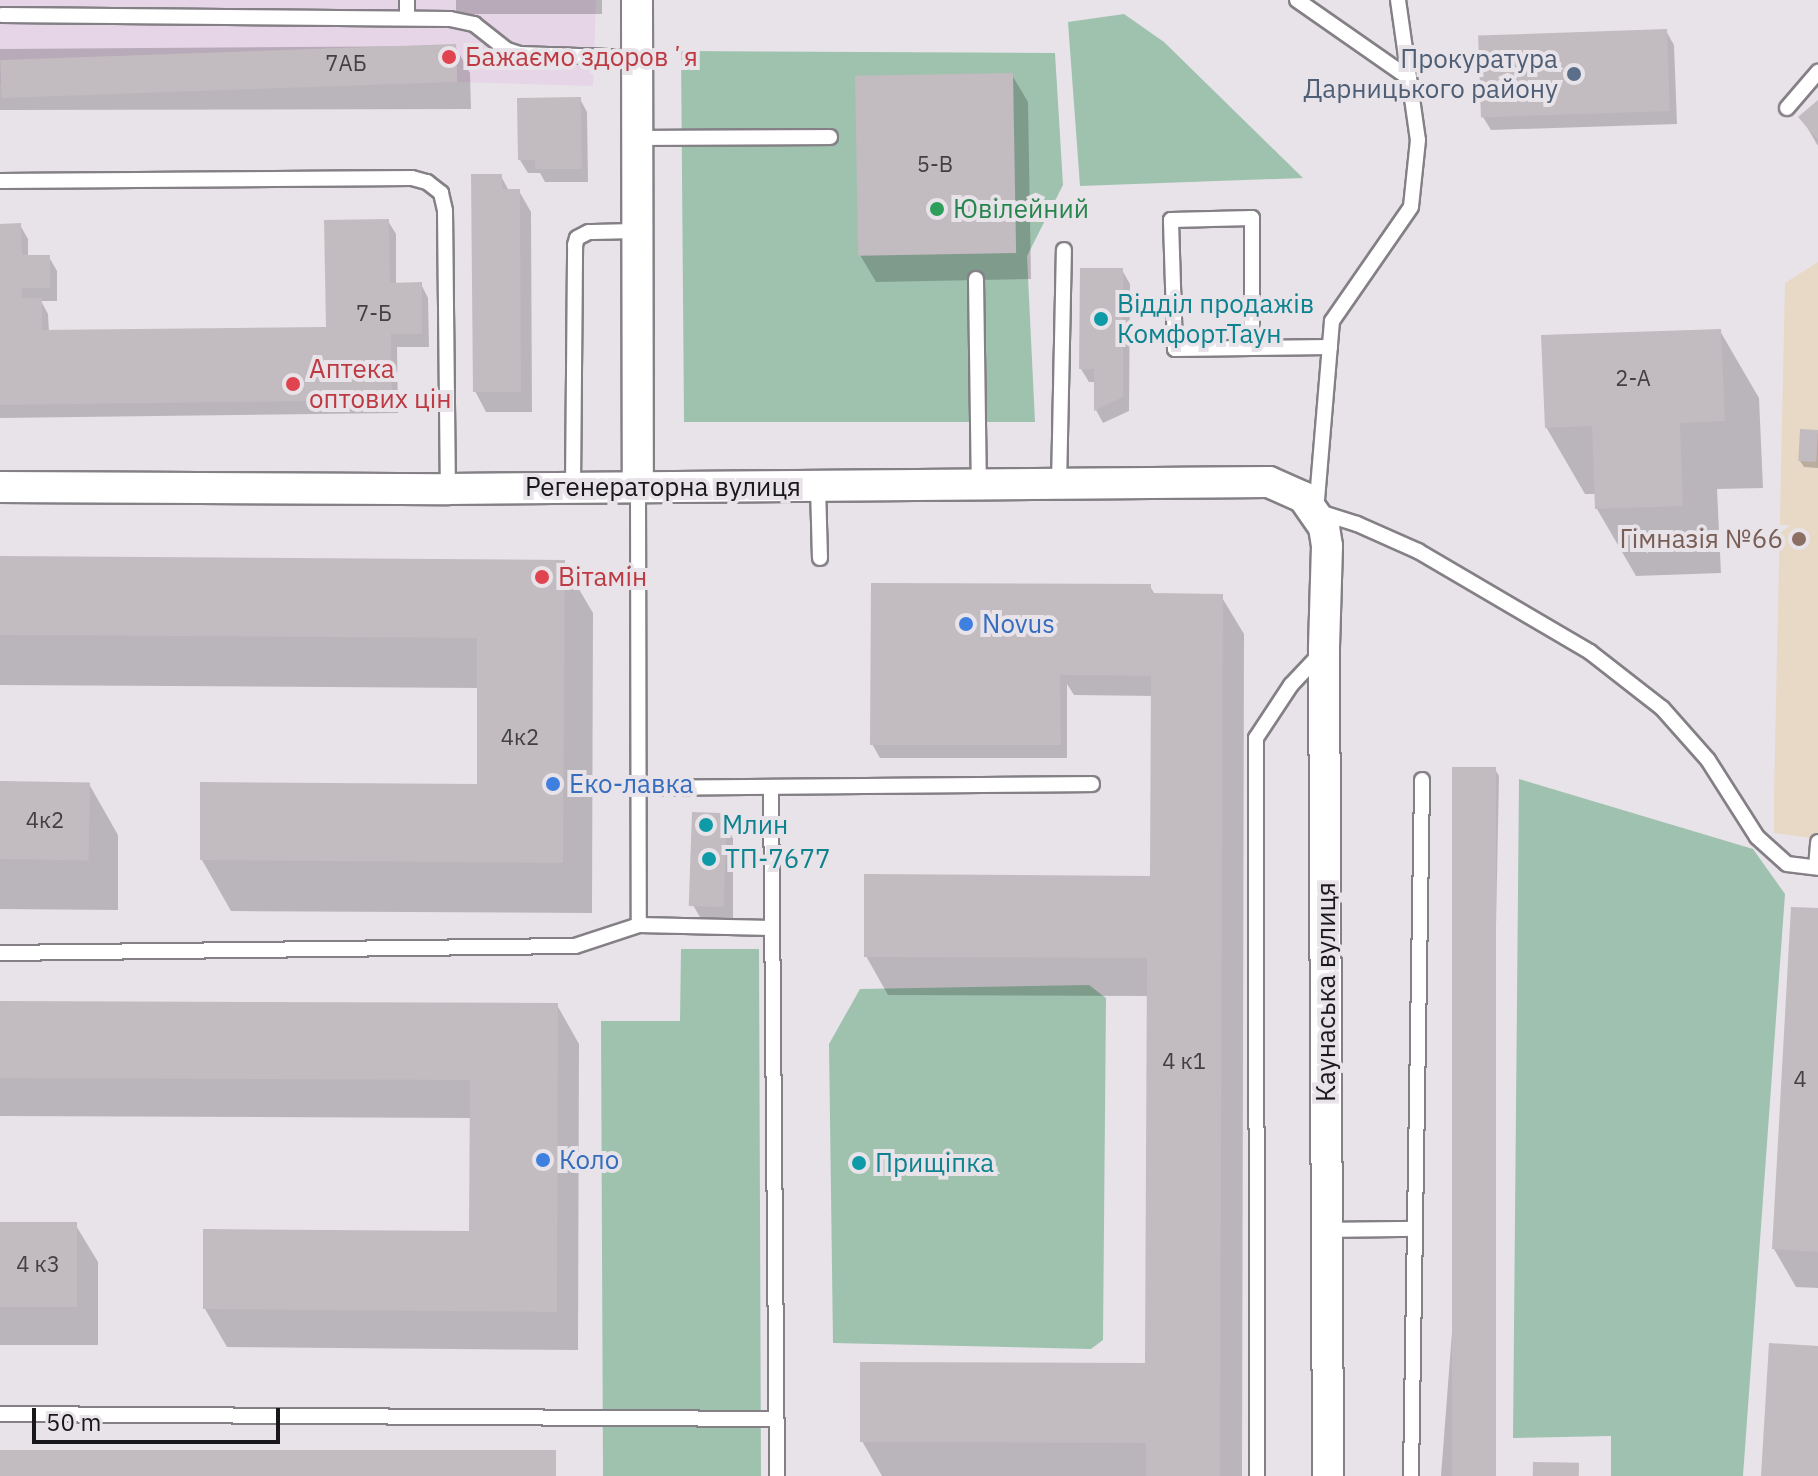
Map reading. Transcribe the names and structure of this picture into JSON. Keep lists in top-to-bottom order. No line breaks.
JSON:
{"streets":{"street":["Регенераторна вулиця","Каунаська вулиця"]},"crossings":[["Регенераторна вулиця","Каунаська вулиця"]],"places":["Бажаємо здоровʼя","Прокуратура Дарницького району","Ювілейний","Відділ продажів КомфортТаун","Аптека оптових цін","Гімназія №66","Вітамін","Novus","Еко-лавка","Млин","ТП-7677","Коло","Прищіпка"],"house_numbers":["7АБ","5-В","7-Б","2-А","4к2","4к2","4 к1","4","4 к3"],"scale_bar":"50 m"}
